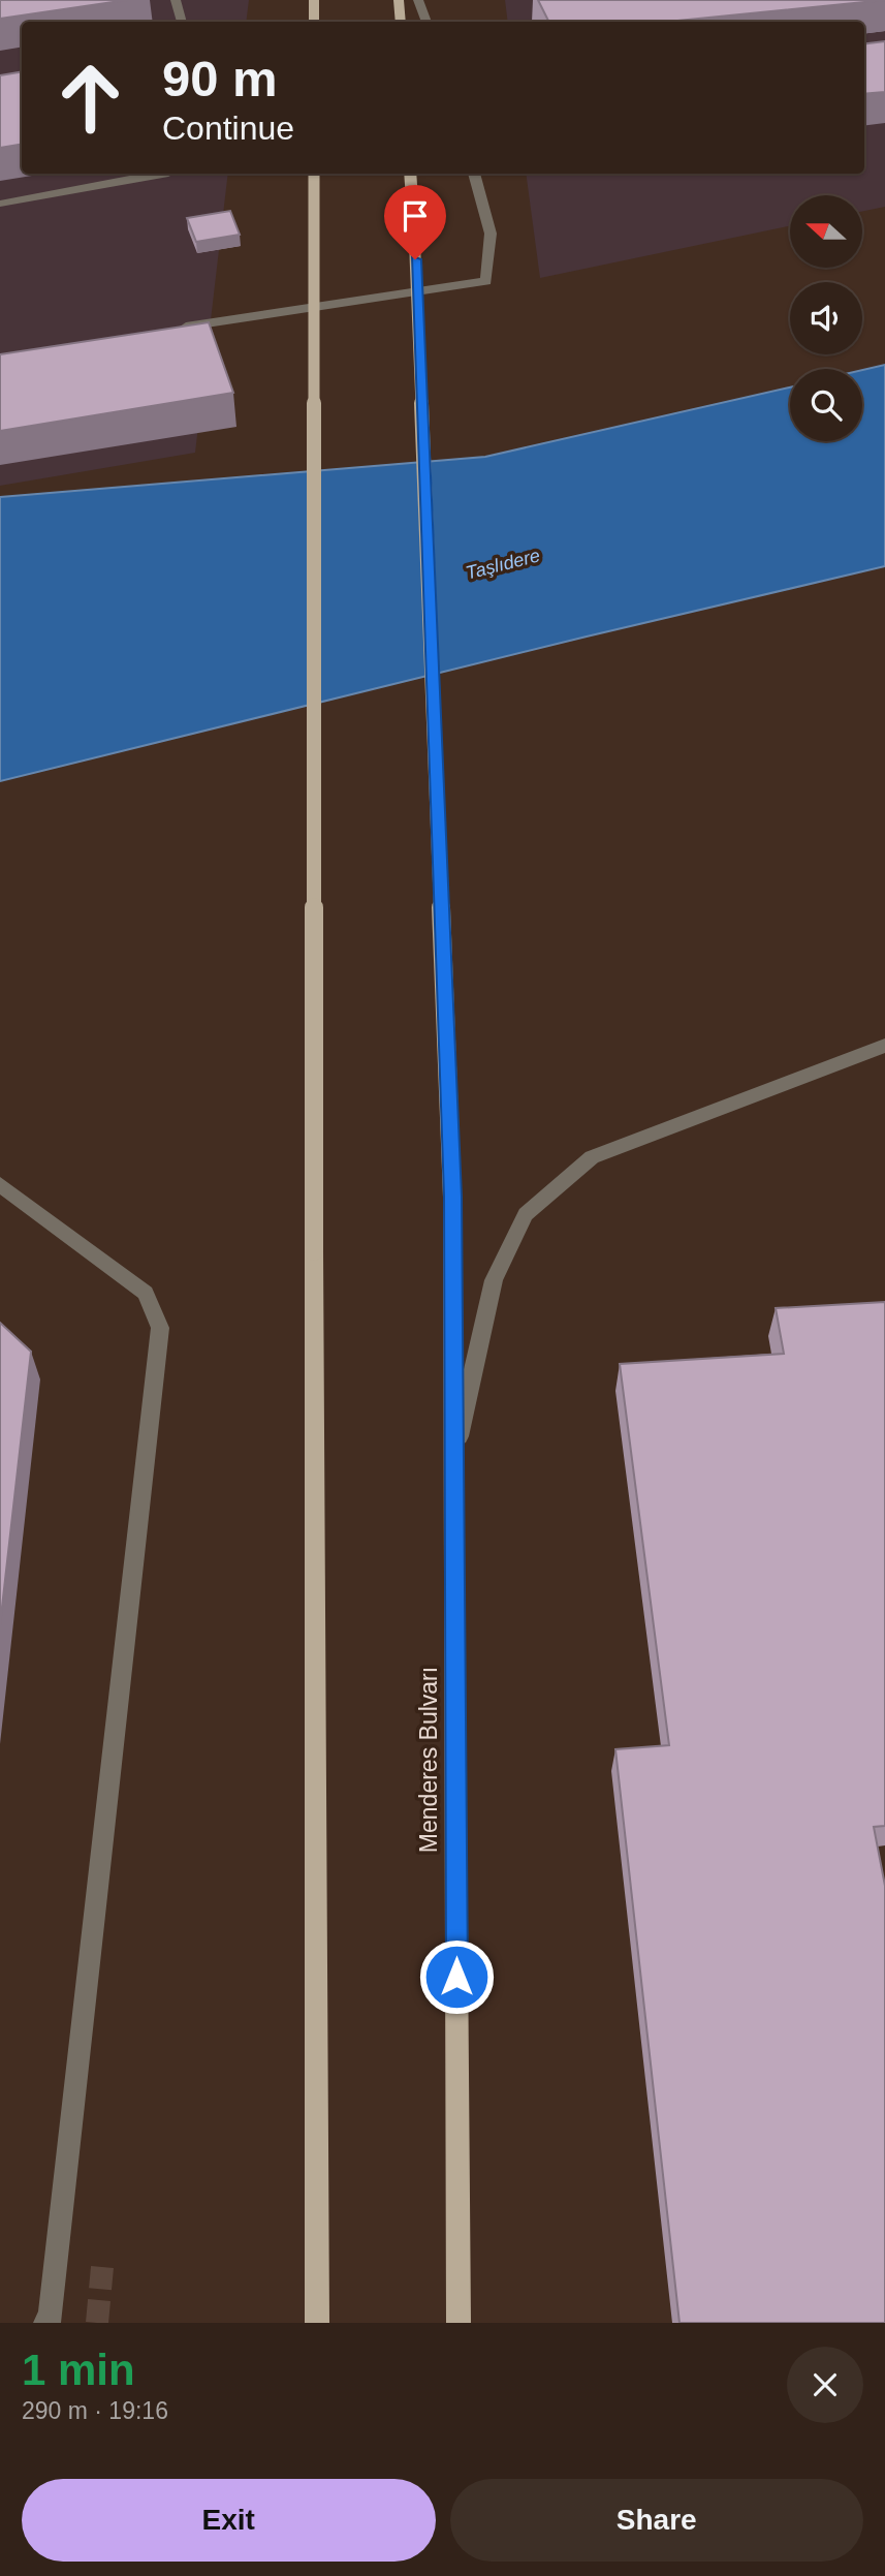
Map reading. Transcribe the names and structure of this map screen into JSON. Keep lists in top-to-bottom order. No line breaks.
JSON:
{"streets":{"main road":["Menderes Bulvarı"]},"water":["Taşlıdere"],"north":"left","page":{"turn":["90 m","Continue"],"heading":["1 min","290 m · 19:16"],"buttons":["Exit","Share"]}}
